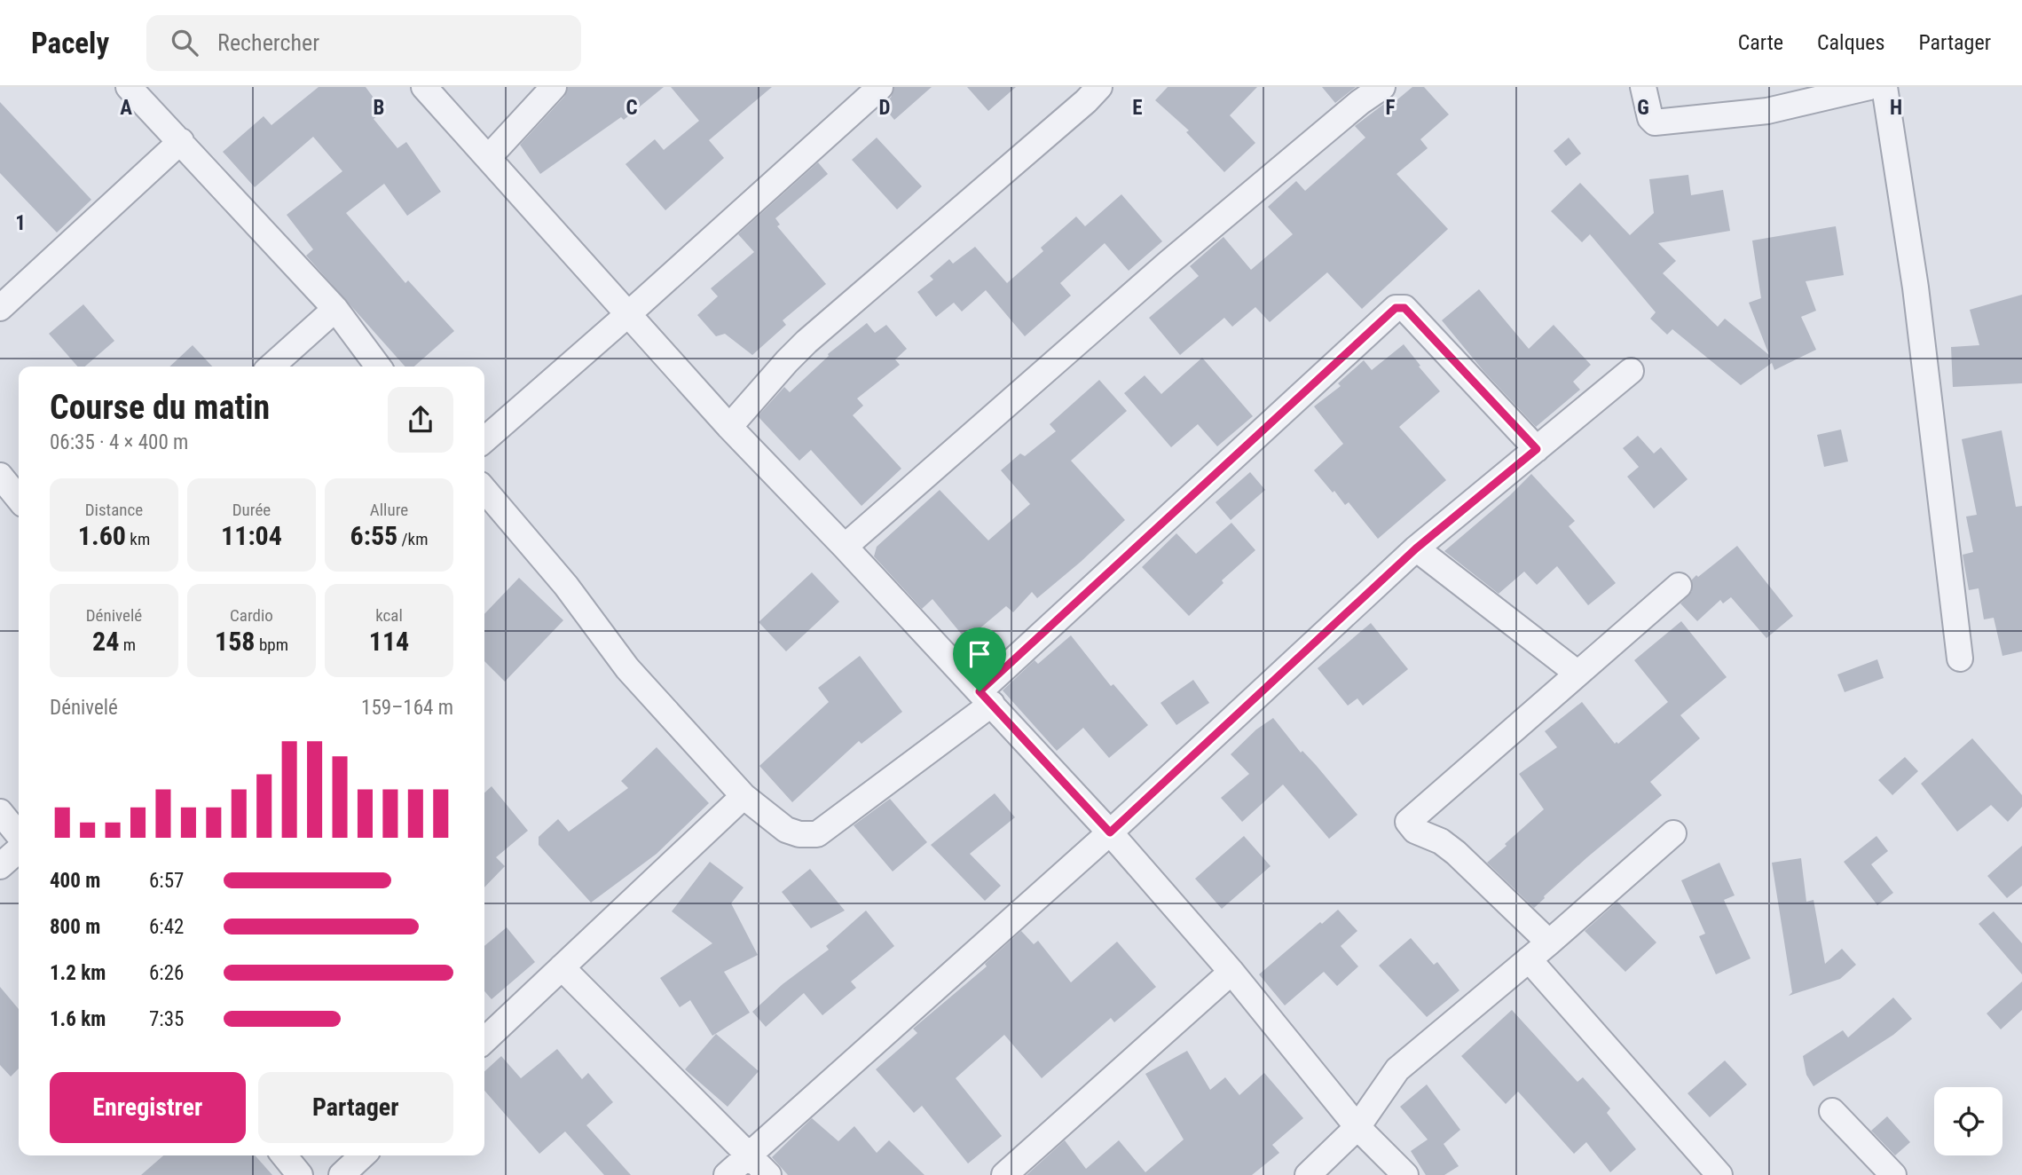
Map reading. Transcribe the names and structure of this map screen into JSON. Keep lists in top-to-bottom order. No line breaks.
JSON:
{"page":{"header":"Pacely","search":"Rechercher","nav":["Carte","Calques","Partager"],"heading":["Course du matin","06:35 · 4 × 400 m"],"stats":[["Distance","1.60 km"],["Durée","11:04"],["Allure","6:55 /km"],["Dénivelé","24 m"],["Cardio","158 bpm"],["kcal","114"]],"chart":["Dénivelé","159–164 m"],"list":[{"name":"400 m","note":"6:57"},{"name":"800 m","note":"6:42"},{"name":"1.2 km","note":"6:26"},{"name":"1.6 km","note":"7:35"}],"buttons":["Enregistrer","Partager"]},"grid":{"columns":["A","B","C","D","E","F","G","H"],"rows":["1"]}}
